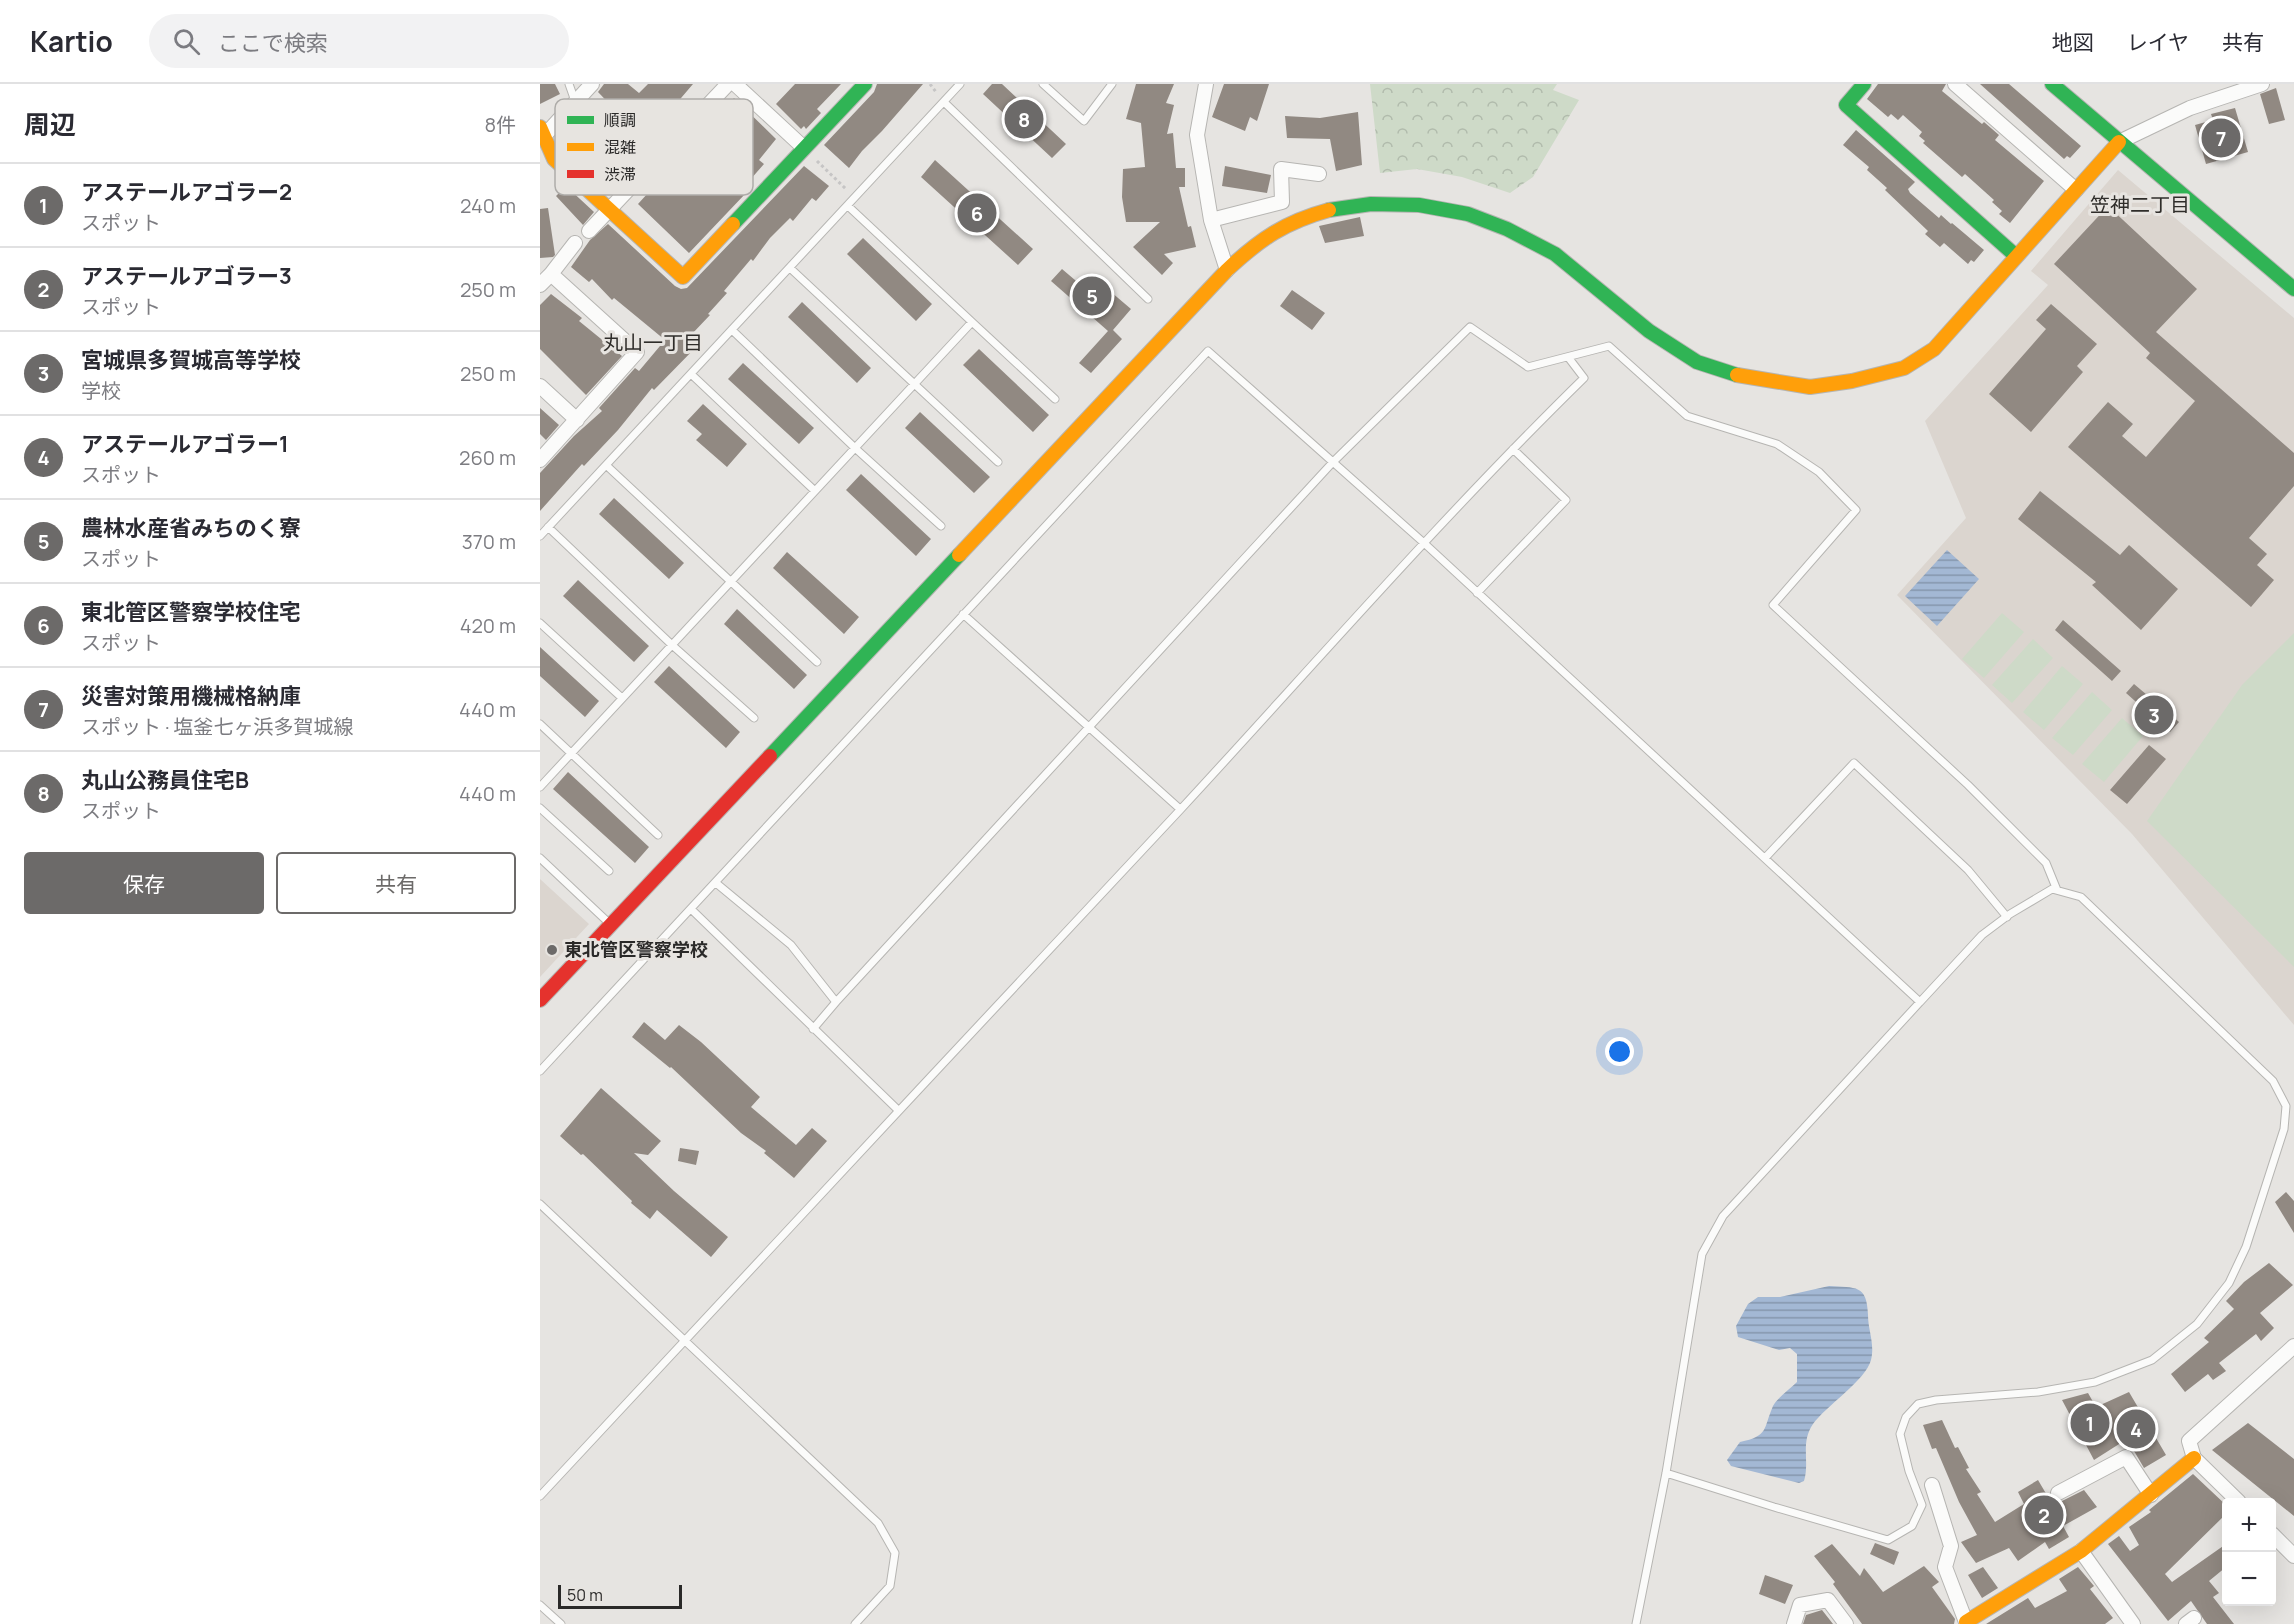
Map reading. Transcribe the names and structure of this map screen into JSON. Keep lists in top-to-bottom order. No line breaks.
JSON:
{"districts":["笠神二丁目","丸山一丁目"],"places":["東北管区警察学校"],"legend":["順調","混雑","渋滞"],"scale_bar":"50 m","page":{"header":"Kartio","search":"ここで検索","nav":["地図","レイヤ","共有"],"heading":["周辺","8件"],"pins":["8","7","6","5","3","1","4","2"],"list":[{"mark":"1","name":"アステールアゴラー2","note":"スポット","value":"240 m"},{"mark":"2","name":"アステールアゴラー3","note":"スポット","value":"250 m"},{"mark":"3","name":"宮城県多賀城高等学校","note":"学校","value":"250 m"},{"mark":"4","name":"アステールアゴラー1","note":"スポット","value":"260 m"},{"mark":"5","name":"農林水産省みちのく寮","note":"スポット","value":"370 m"},{"mark":"6","name":"東北管区警察学校住宅","note":"スポット","value":"420 m"},{"mark":"7","name":"災害対策用機械格納庫","note":"スポット · 塩釜七ヶ浜多賀城線","value":"440 m"},{"mark":"8","name":"丸山公務員住宅B","note":"スポット","value":"440 m"}],"buttons":["保存","共有"],"map_buttons":["+","−"],"scale":"50 m"}}
